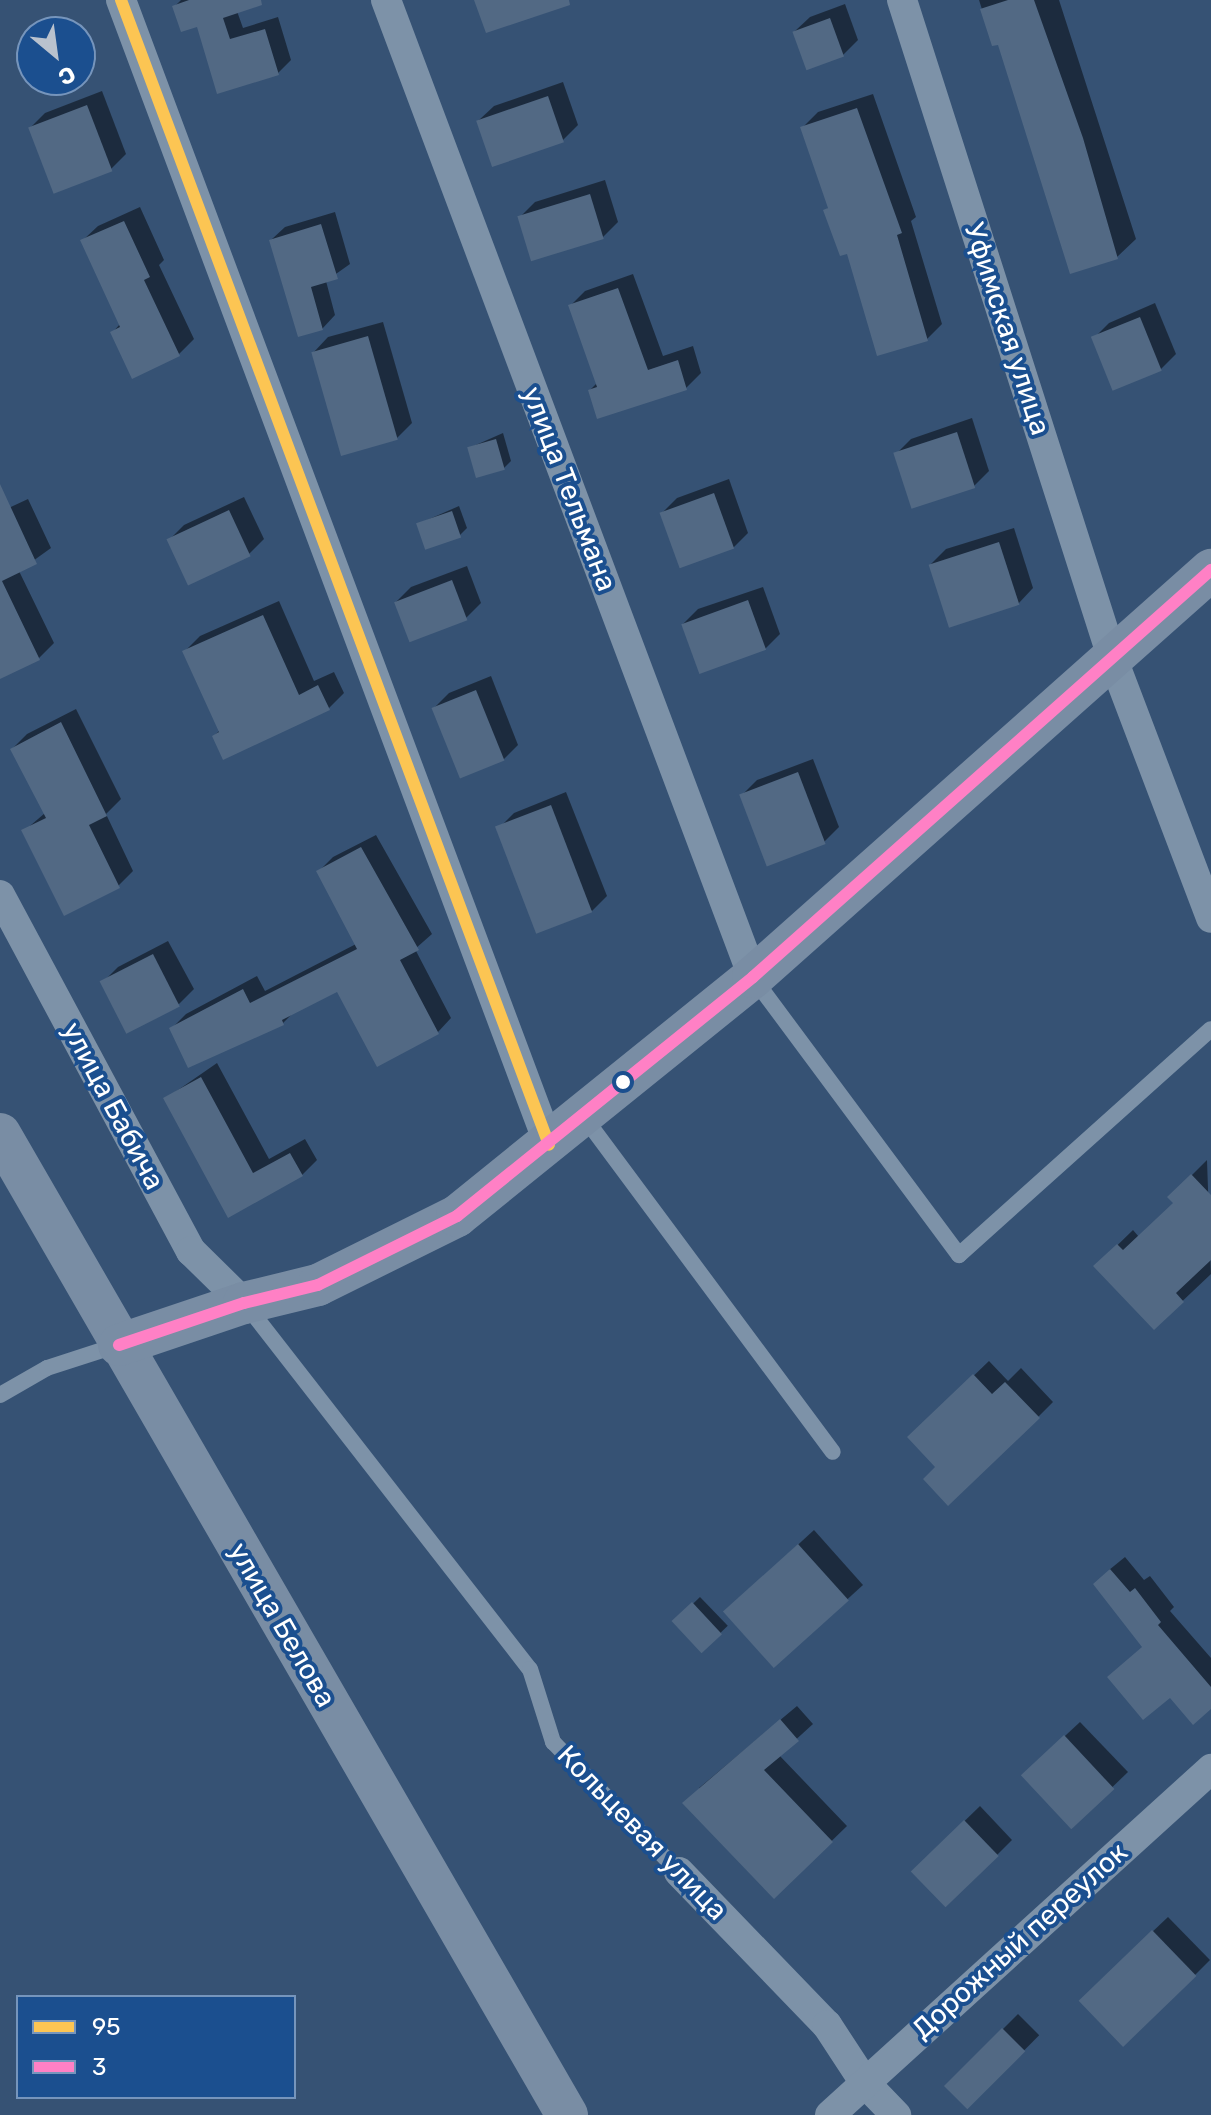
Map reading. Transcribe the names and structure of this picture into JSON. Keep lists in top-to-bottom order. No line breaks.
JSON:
{"streets":{"main road":["улица Белова"],"street":["Уфимская улица","улица Тельмана","улица Бабича","Кольцевая улица","Дорожный переулок"]},"crossings":[["улица Бабича","Кольцевая улица"],["Кольцевая улица","Дорожный переулок"]],"lines":["transit line 95","transit line 3"],"legend":["95","3"],"north":"bottom right"}
